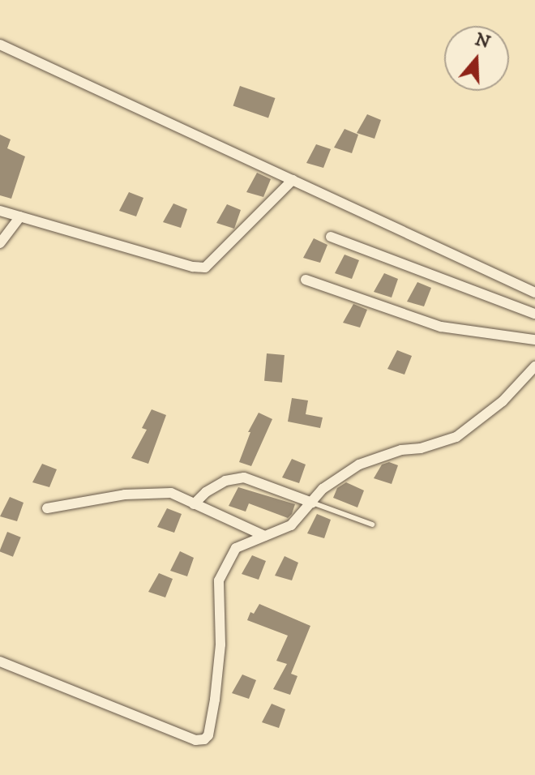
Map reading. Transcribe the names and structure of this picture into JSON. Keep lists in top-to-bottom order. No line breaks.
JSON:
{"north":"top"}
